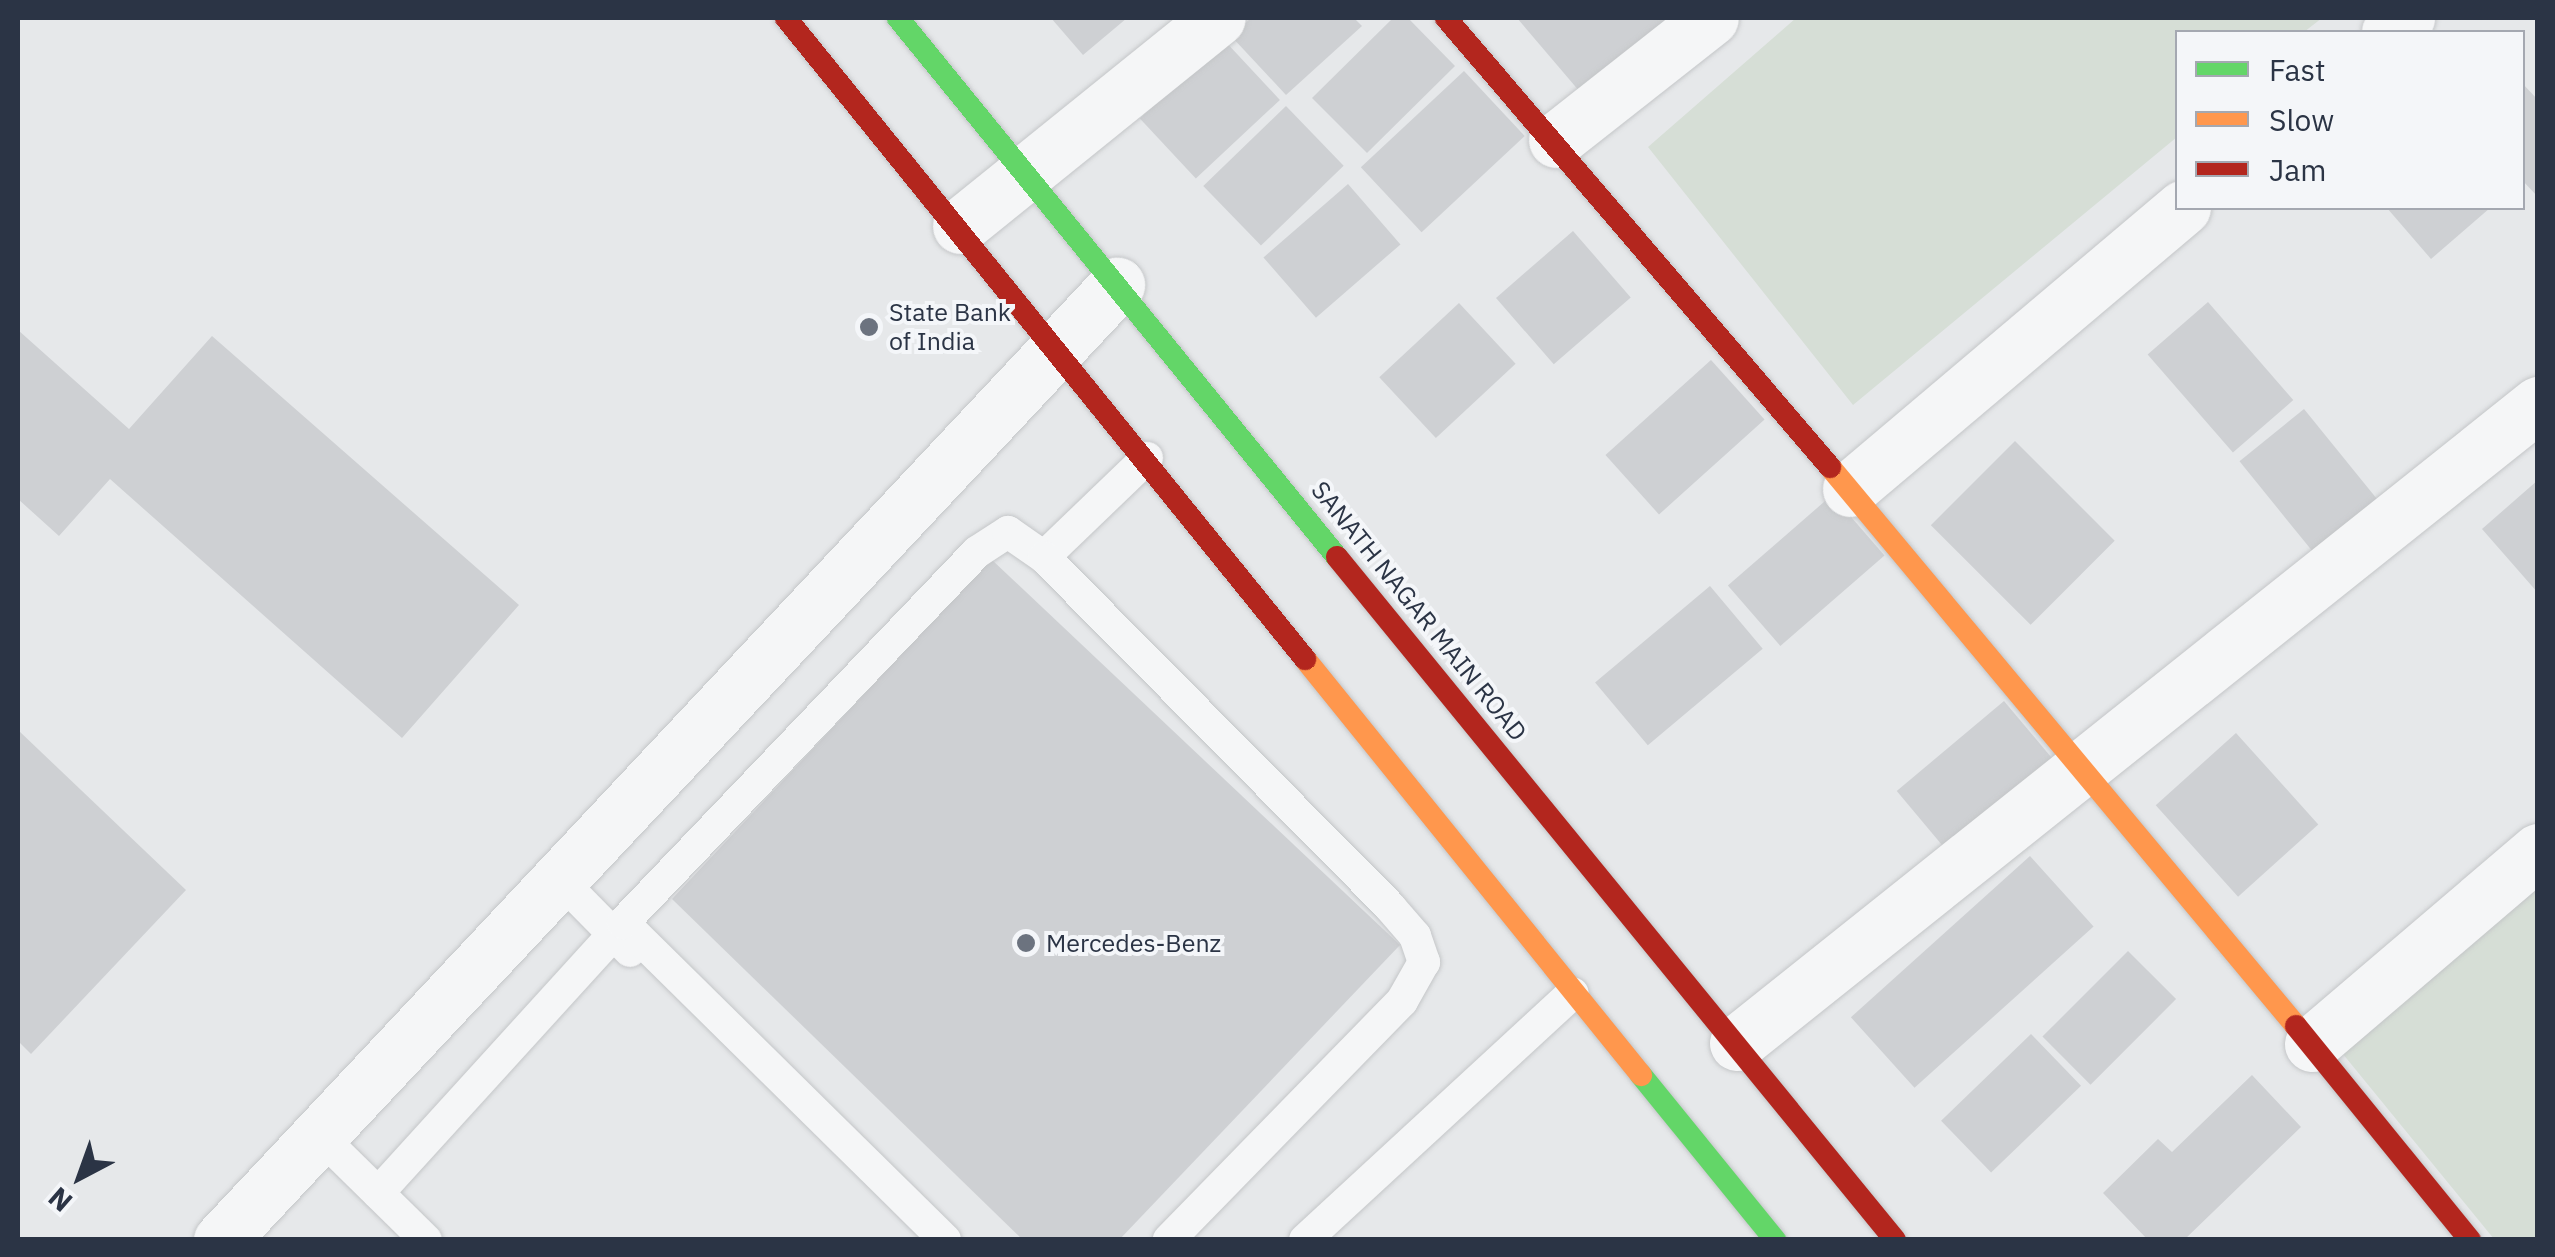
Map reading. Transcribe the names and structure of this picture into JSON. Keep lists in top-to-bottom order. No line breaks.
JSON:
{"streets":{"street":["SANATH NAGAR MAIN ROAD"]},"places":["State Bank of India","Mercedes-Benz"],"legend":["Fast","Slow","Jam"],"north":"bottom left"}
